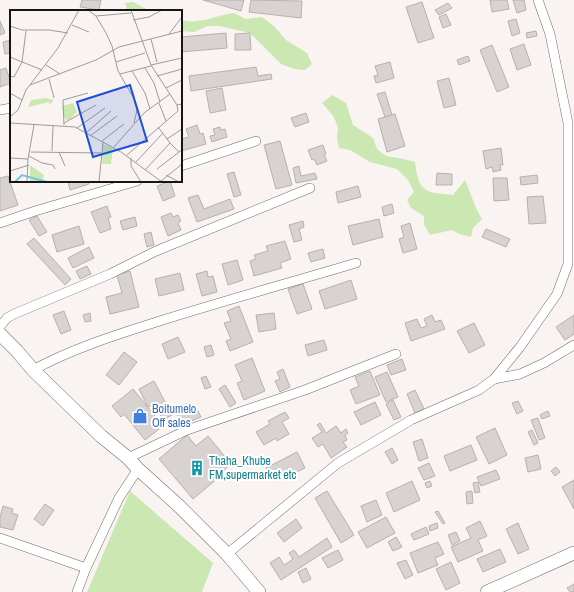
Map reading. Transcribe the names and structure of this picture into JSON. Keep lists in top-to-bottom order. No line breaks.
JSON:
{"places":{"shop":["Boitumelo Off sales"],"building":["Thaha_Khube FM,supermarket etc"]}}
